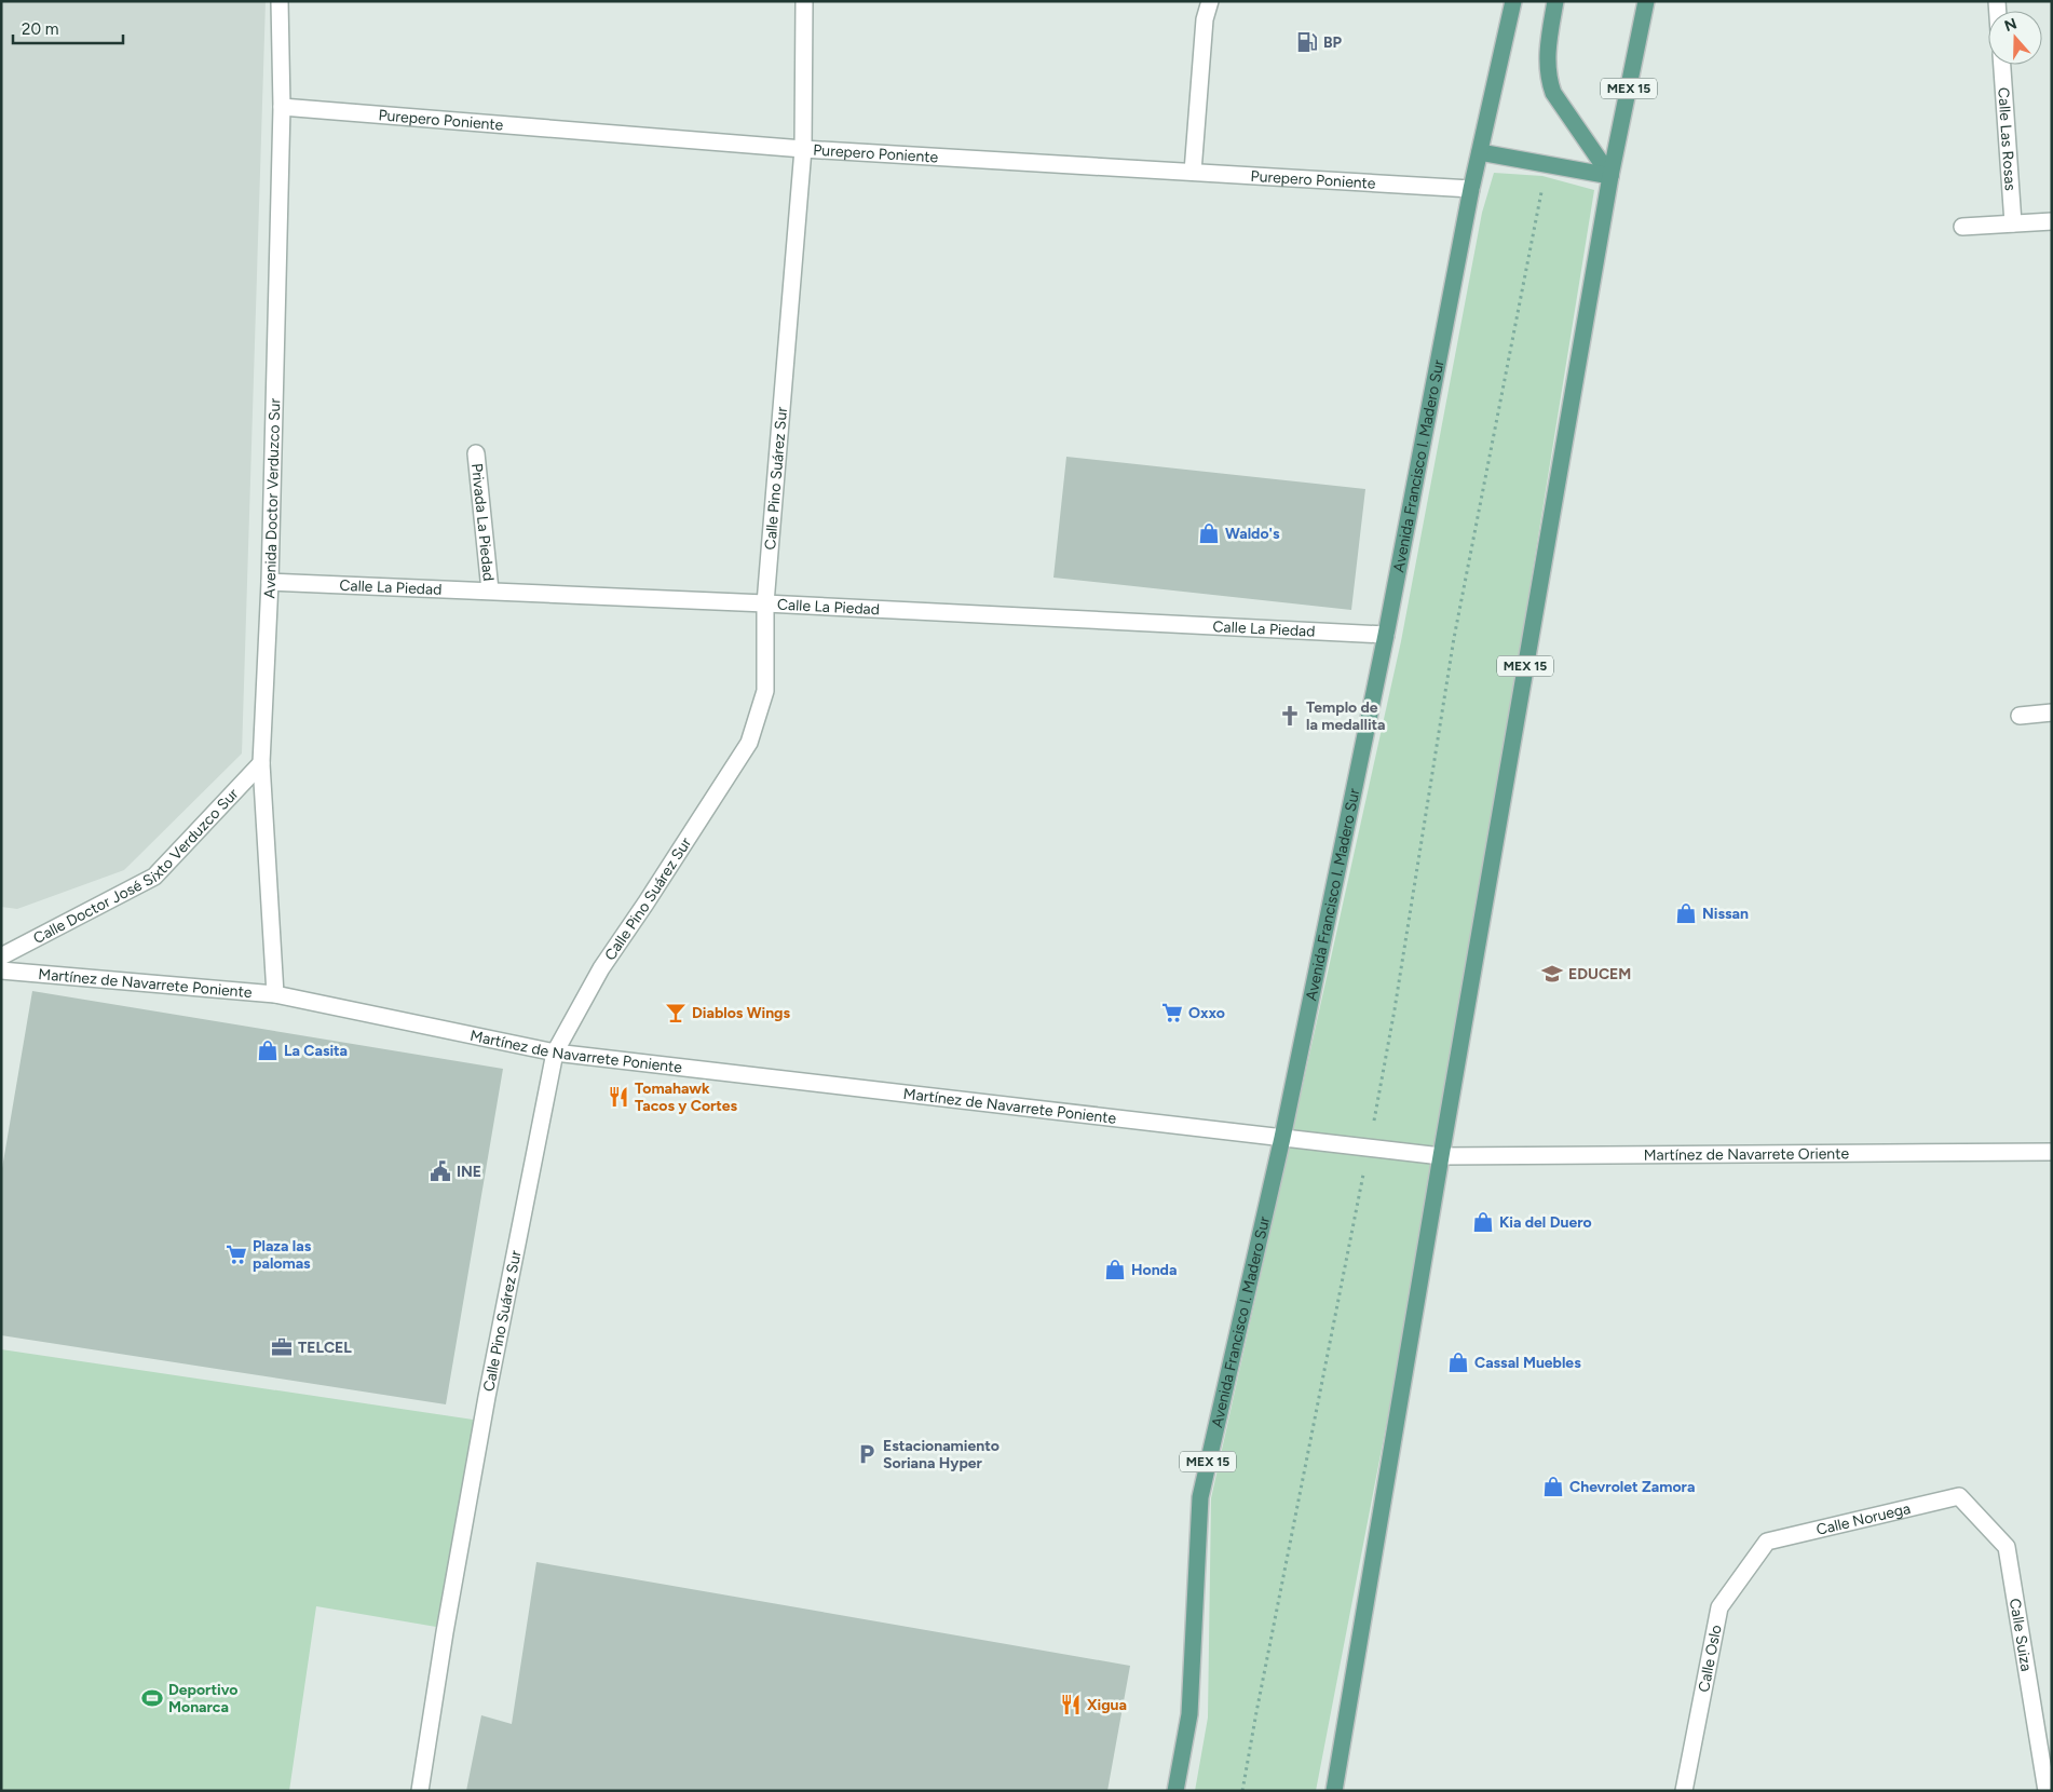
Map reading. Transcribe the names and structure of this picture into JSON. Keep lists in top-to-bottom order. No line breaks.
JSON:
{"streets":{"main road":["MEX 15","Avenida Francisco I. Madero Sur"],"street":["Purepero Poniente","Calle Las Rosas","Calle Pino Suárez Sur","Avenida Doctor Verduzco Sur","Privada La Piedad","Calle La Piedad","Calle Doctor José Sixto Verduzco Sur","Martínez de Navarrete Poniente","Martínez de Navarrete Oriente","Calle Noruega","Calle Suiza","Calle Oslo"]},"crossings":[["MEX 15","Martínez de Navarrete Oriente"],["Purepero Poniente","Avenida Francisco I. Madero Sur"],["Purepero Poniente","Calle Pino Suárez Sur"],["Purepero Poniente","Avenida Doctor Verduzco Sur"],["Avenida Francisco I. Madero Sur","Calle La Piedad"],["Avenida Francisco I. Madero Sur","Martínez de Navarrete Poniente"],["Calle Pino Suárez Sur","Calle La Piedad"],["Calle Pino Suárez Sur","Martínez de Navarrete Poniente"],["Avenida Doctor Verduzco Sur","Calle La Piedad"],["Avenida Doctor Verduzco Sur","Calle Doctor José Sixto Verduzco Sur"],["Avenida Doctor Verduzco Sur","Martínez de Navarrete Poniente"],["Privada La Piedad","Calle La Piedad"],["Martínez de Navarrete Poniente","Martínez de Navarrete Oriente"],["Calle Noruega","Calle Suiza"],["Calle Noruega","Calle Oslo"]],"places":{"fuel station":["BP"],"shop":["Waldo's","Nissan","La Casita","Kia del Duero","Honda","Cassal Muebles","Chevrolet Zamora"],"church":["Templo de la medallita"],"school or university":["EDUCEM"],"bar":["Diablos Wings"],"supermarket":["Oxxo","Plaza las palomas"],"restaurant":["Tomahawk Tacos y Cortes","Xigua"],"public building":["INE"],"office":["TELCEL"],"parking":["Estacionamiento Soriana Hyper"],"sports":["Deportivo Monarca"]},"scale_bar":"20 m","north":"top"}
